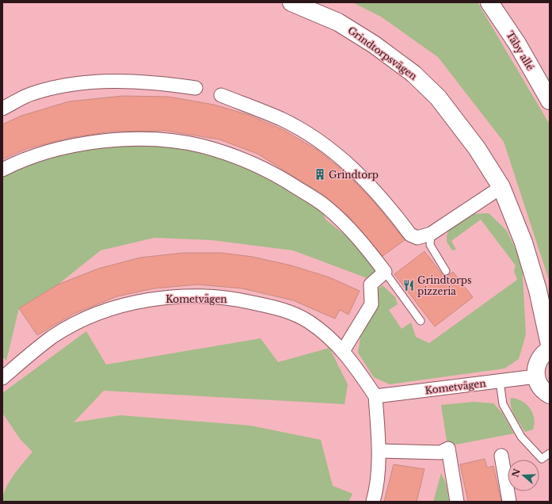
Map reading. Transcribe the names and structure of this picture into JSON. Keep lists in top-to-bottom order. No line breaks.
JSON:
{"streets":{"street":["Täby allé","Grindtorpsvägen","Kometvägen"]},"places":{"building":["Grindtorp"],"restaurant":["Grindtorps pizzeria"]},"north":"left"}
